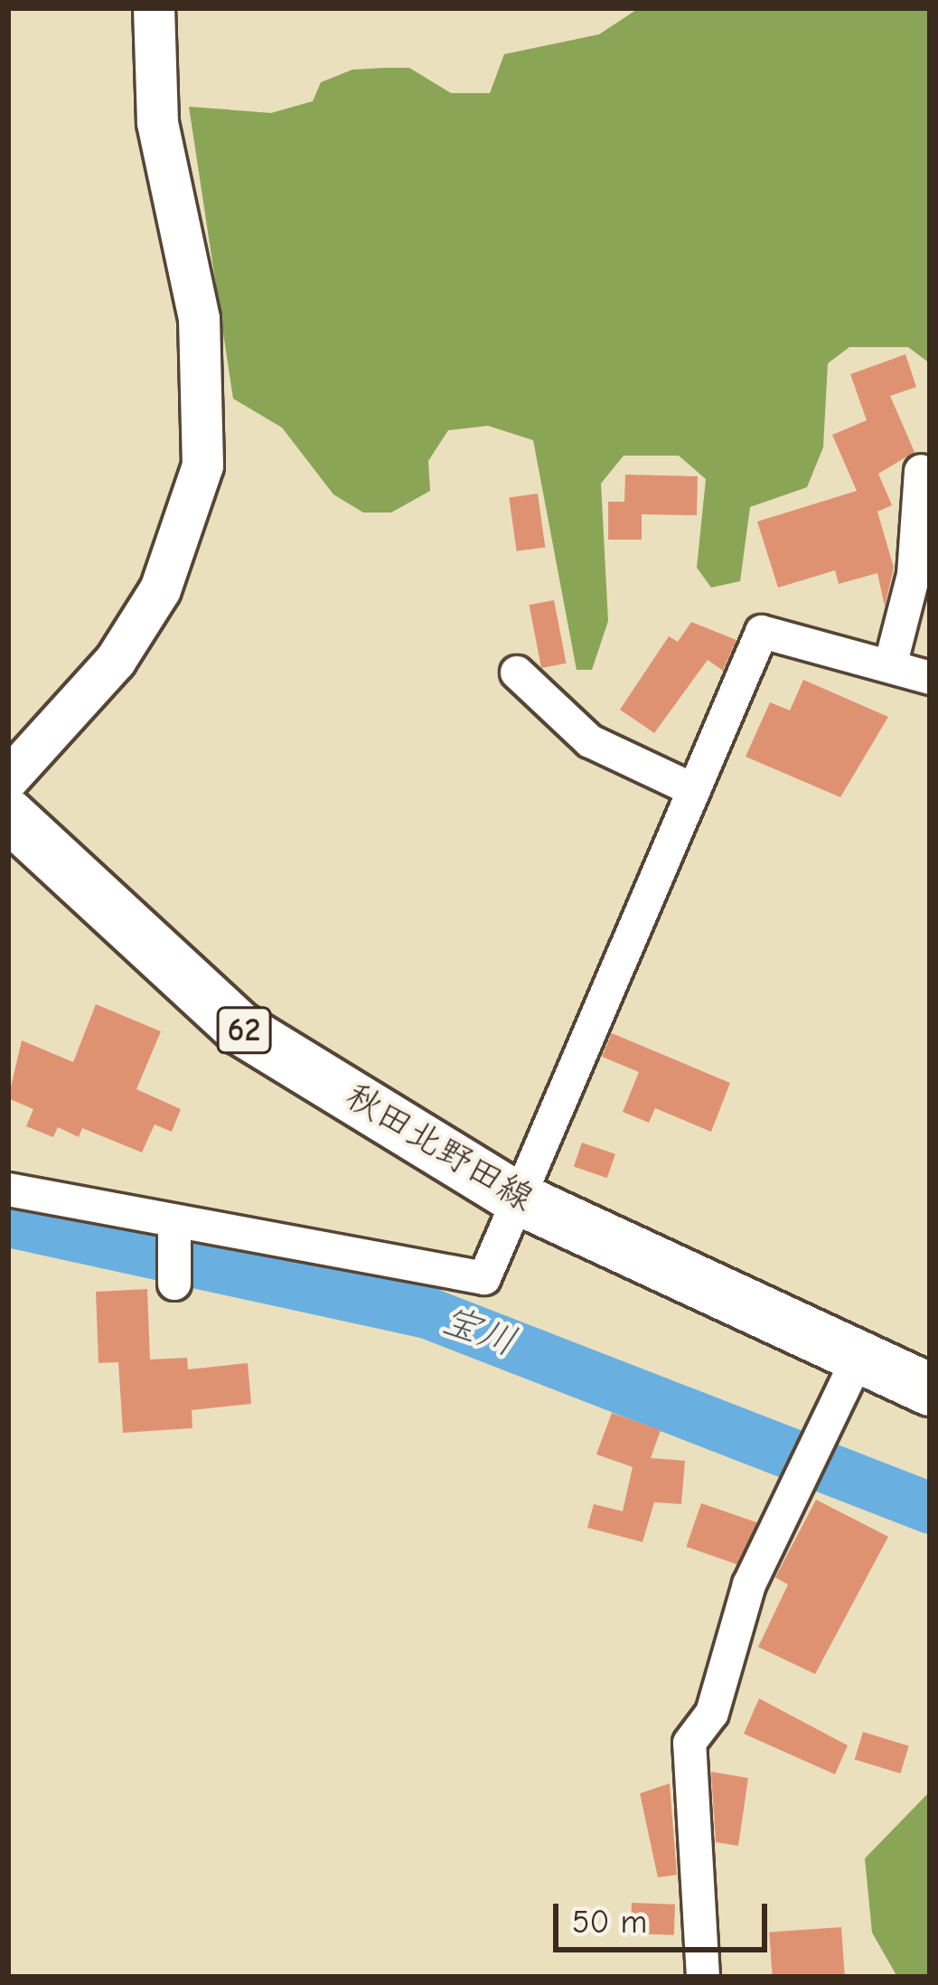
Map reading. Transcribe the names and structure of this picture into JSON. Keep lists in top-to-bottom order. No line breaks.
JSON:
{"streets":{"main road":["62","秋田北野田線"]},"water":["宝川"],"scale_bar":"50 m"}
